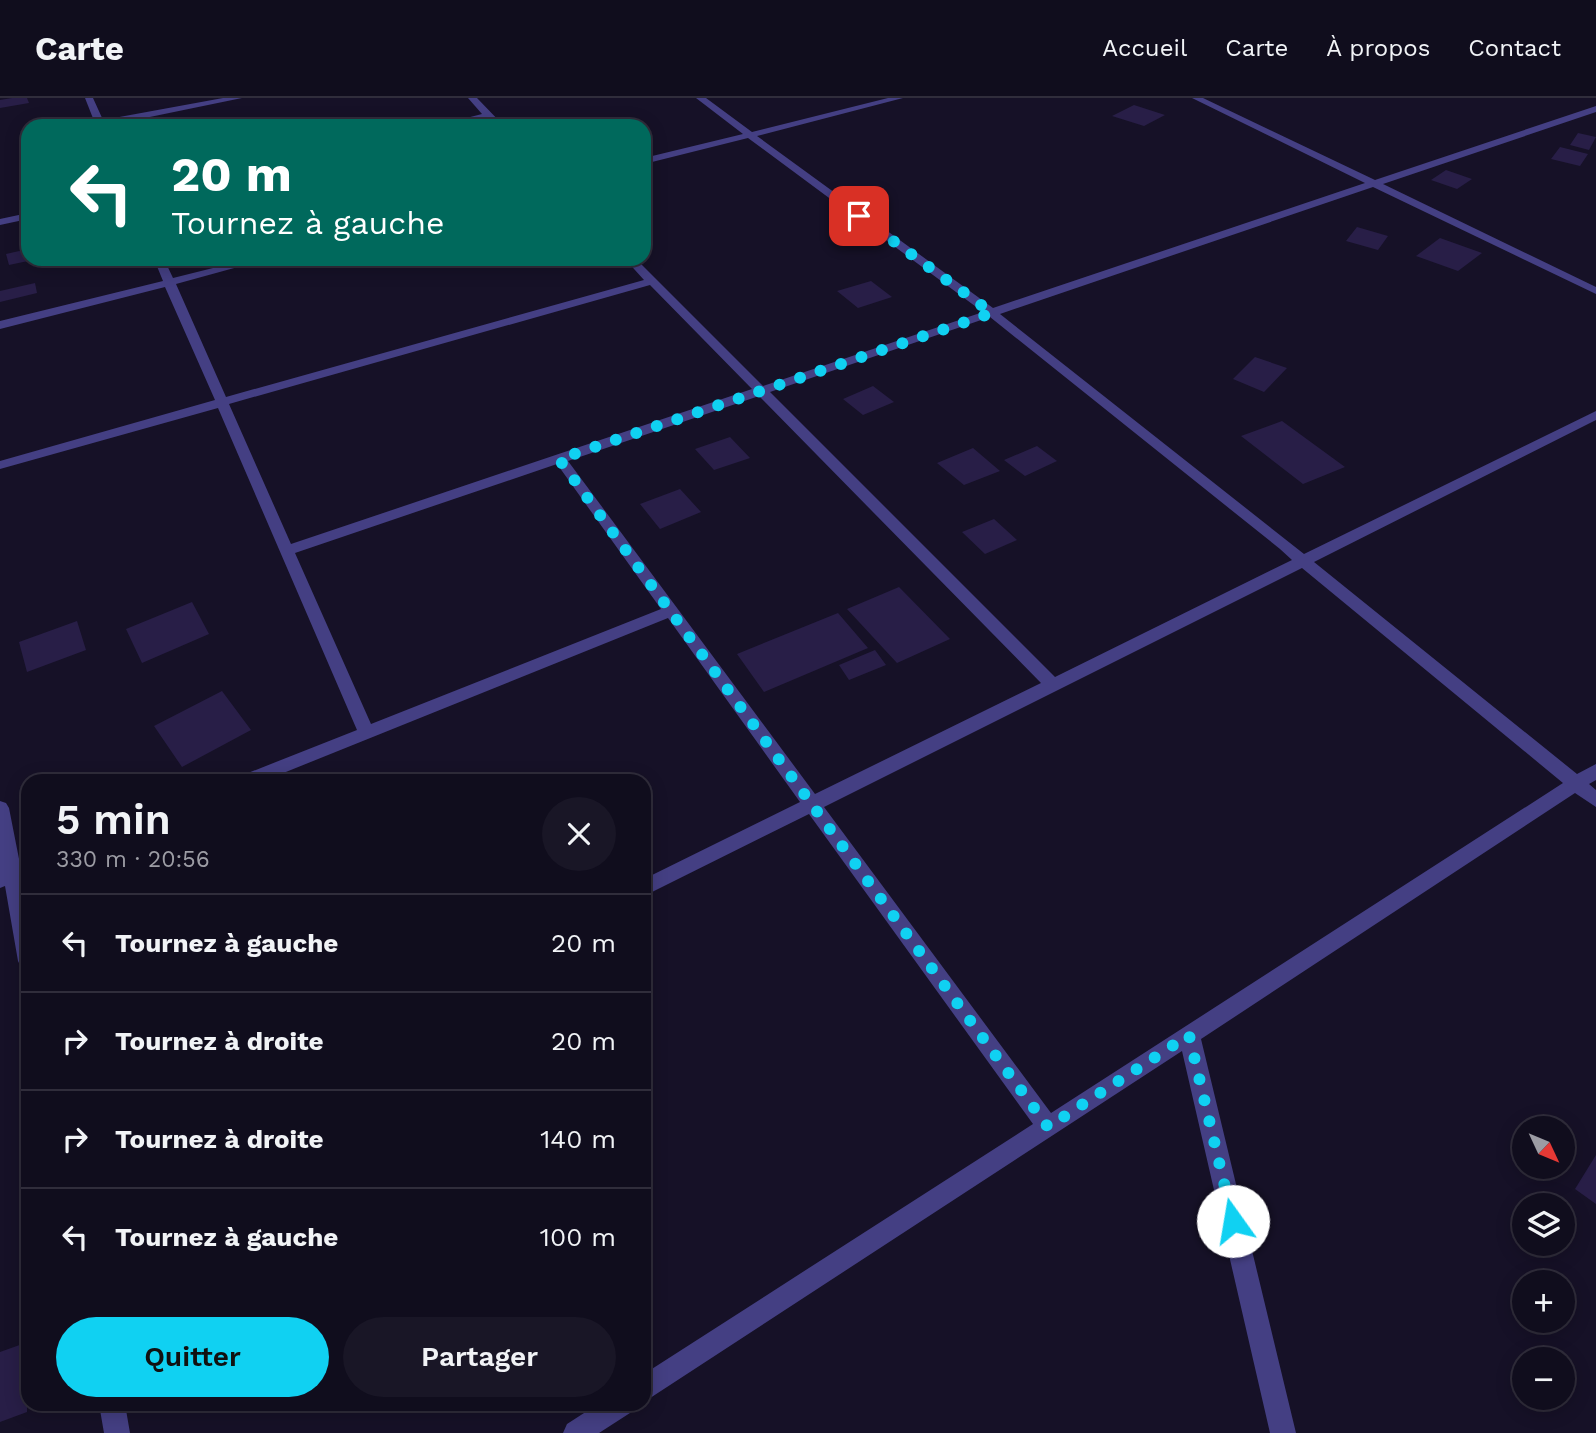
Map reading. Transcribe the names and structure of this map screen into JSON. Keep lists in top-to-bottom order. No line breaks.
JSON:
{"north":"bottom right","page":{"header":"Carte","nav":["Accueil","Carte","À propos","Contact"],"turn":["20 m","Tournez à gauche"],"heading":["5 min","330 m · 20:56"],"list":[{"name":"Tournez à gauche","value":"20 m"},{"name":"Tournez à droite","value":"20 m"},{"name":"Tournez à droite","value":"140 m"},{"name":"Tournez à gauche","value":"100 m"}],"map_buttons":["+","−"],"buttons":["Quitter","Partager"]}}
